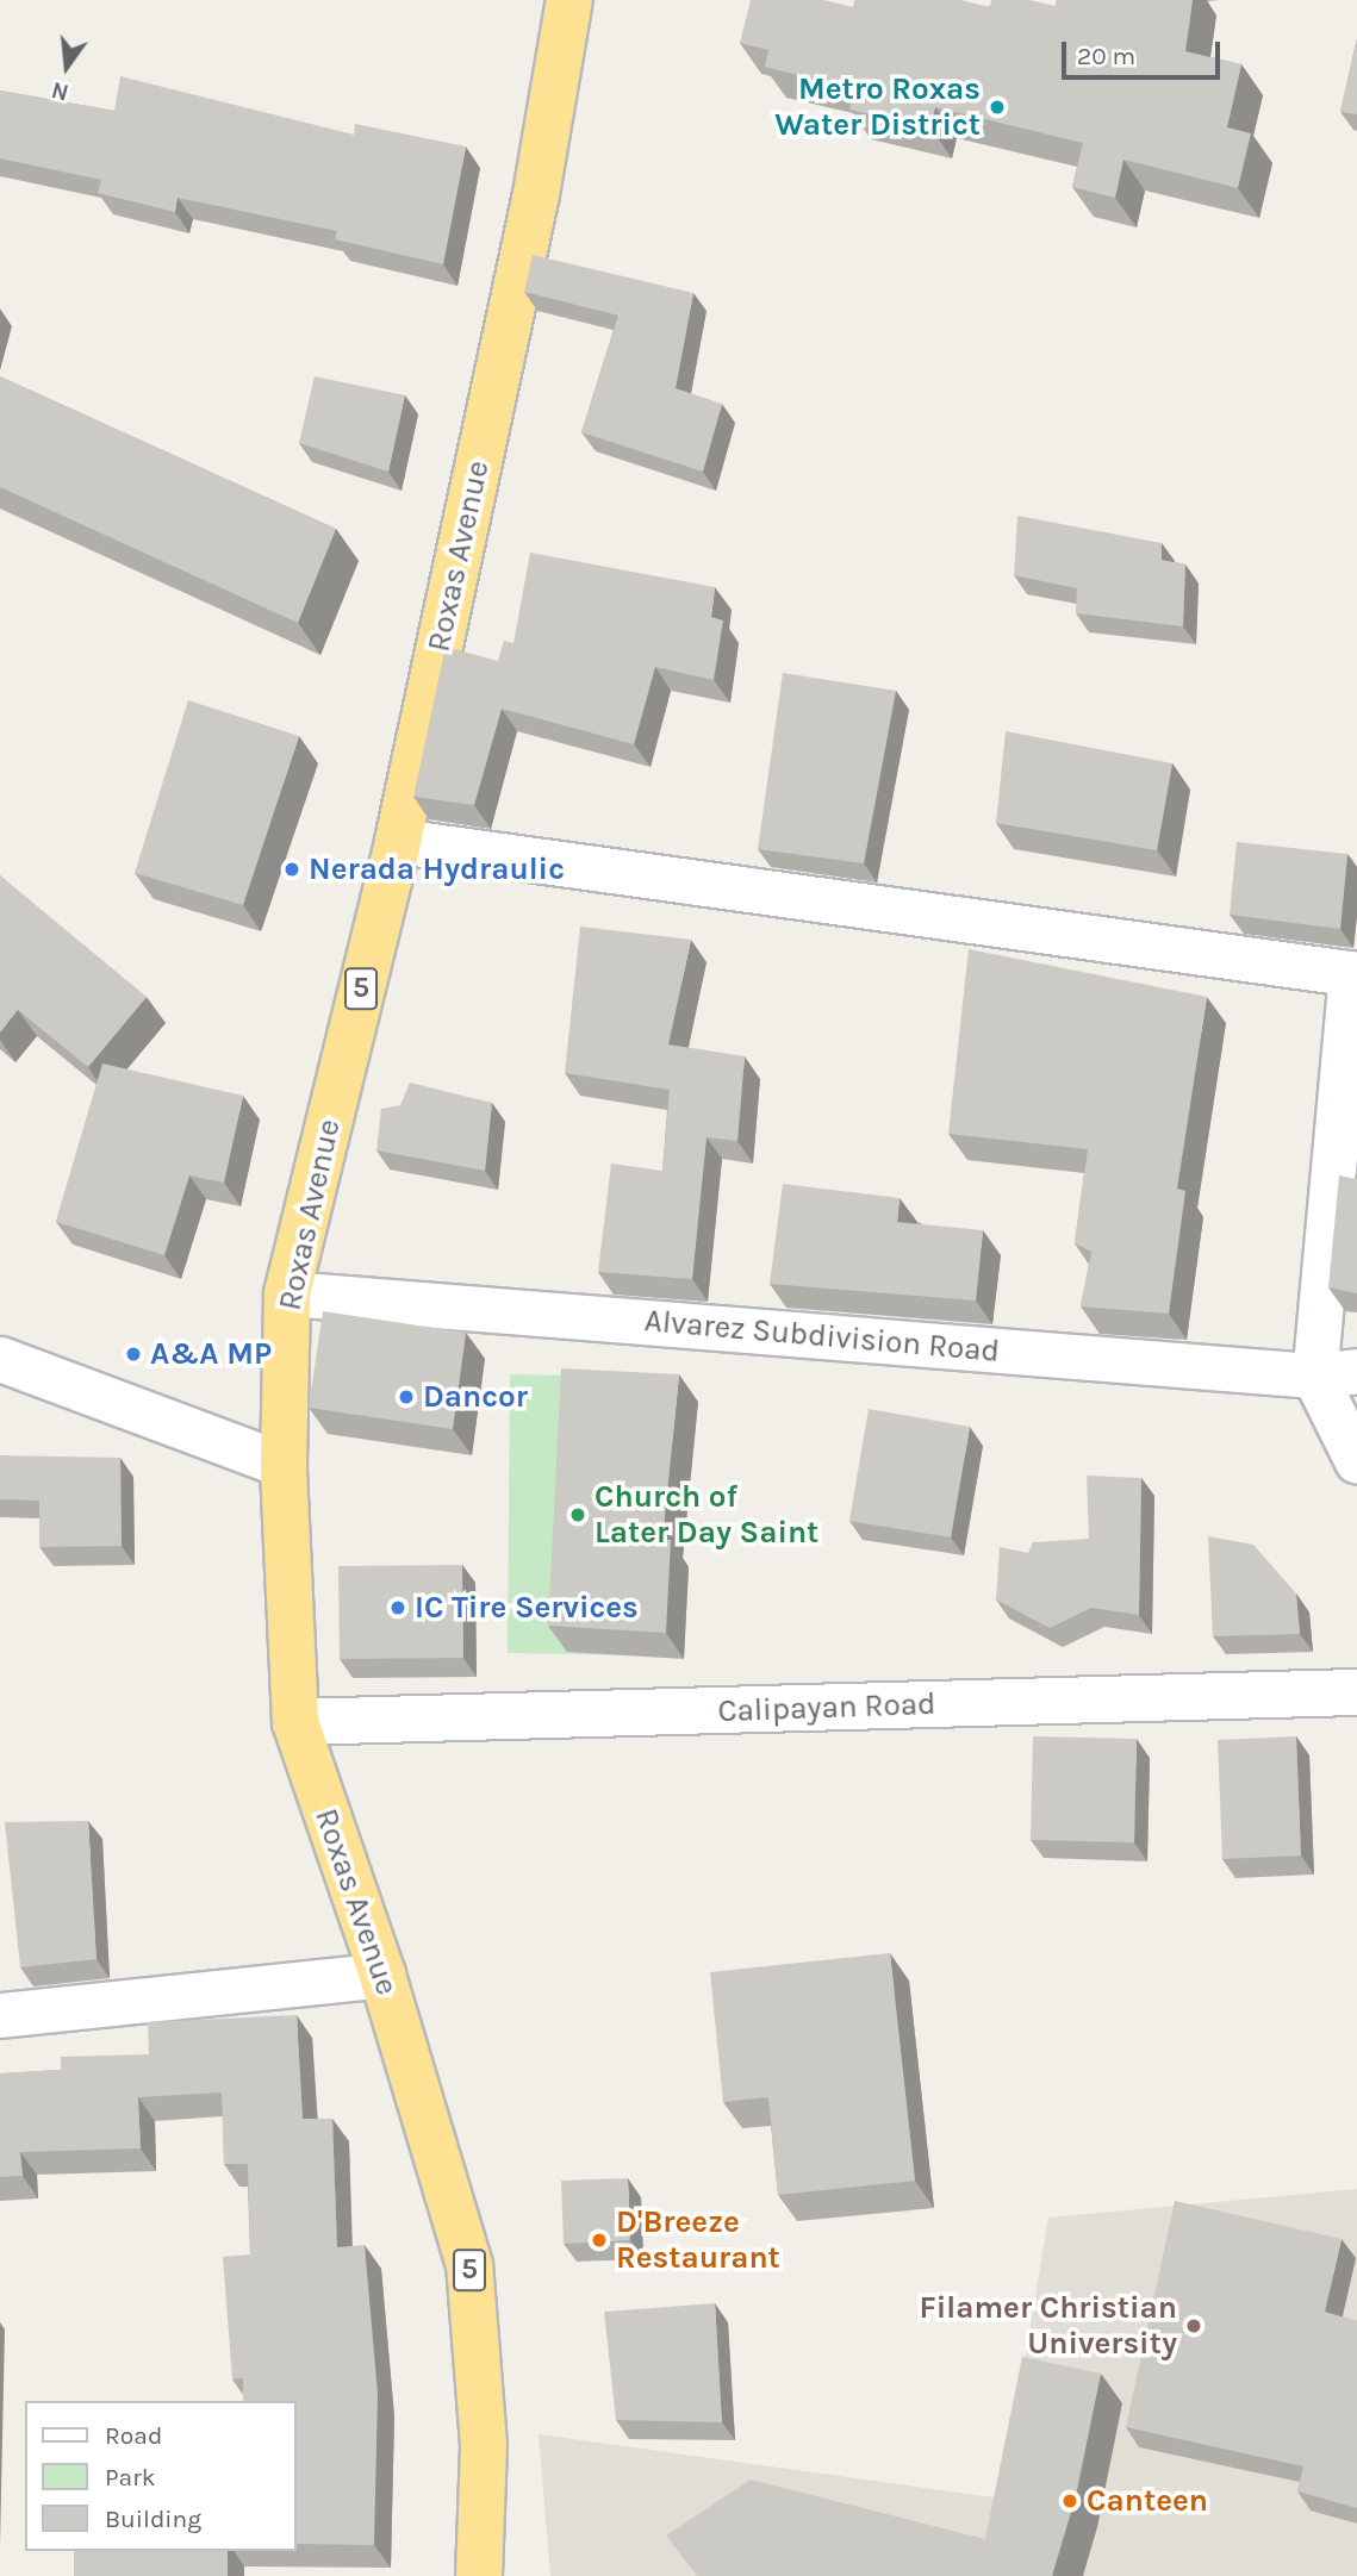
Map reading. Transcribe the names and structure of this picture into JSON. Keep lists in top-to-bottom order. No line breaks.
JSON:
{"streets":{"highway":["Roxas Avenue","5"],"main road":["Calipayan Road"],"street":["Alvarez Subdivision Road"]},"crossings":[["Roxas Avenue","Alvarez Subdivision Road"],["Roxas Avenue","Calipayan Road"]],"places":["Metro Roxas Water District","Nerada Hydraulic","A&A MP","Dancor","Church of Later Day Saint","IC Tire Services","D'Breeze Restaurant","Filamer Christian University","Canteen"],"legend":["Road","Park","Building"],"scale_bar":"20 m","north":"bottom"}
